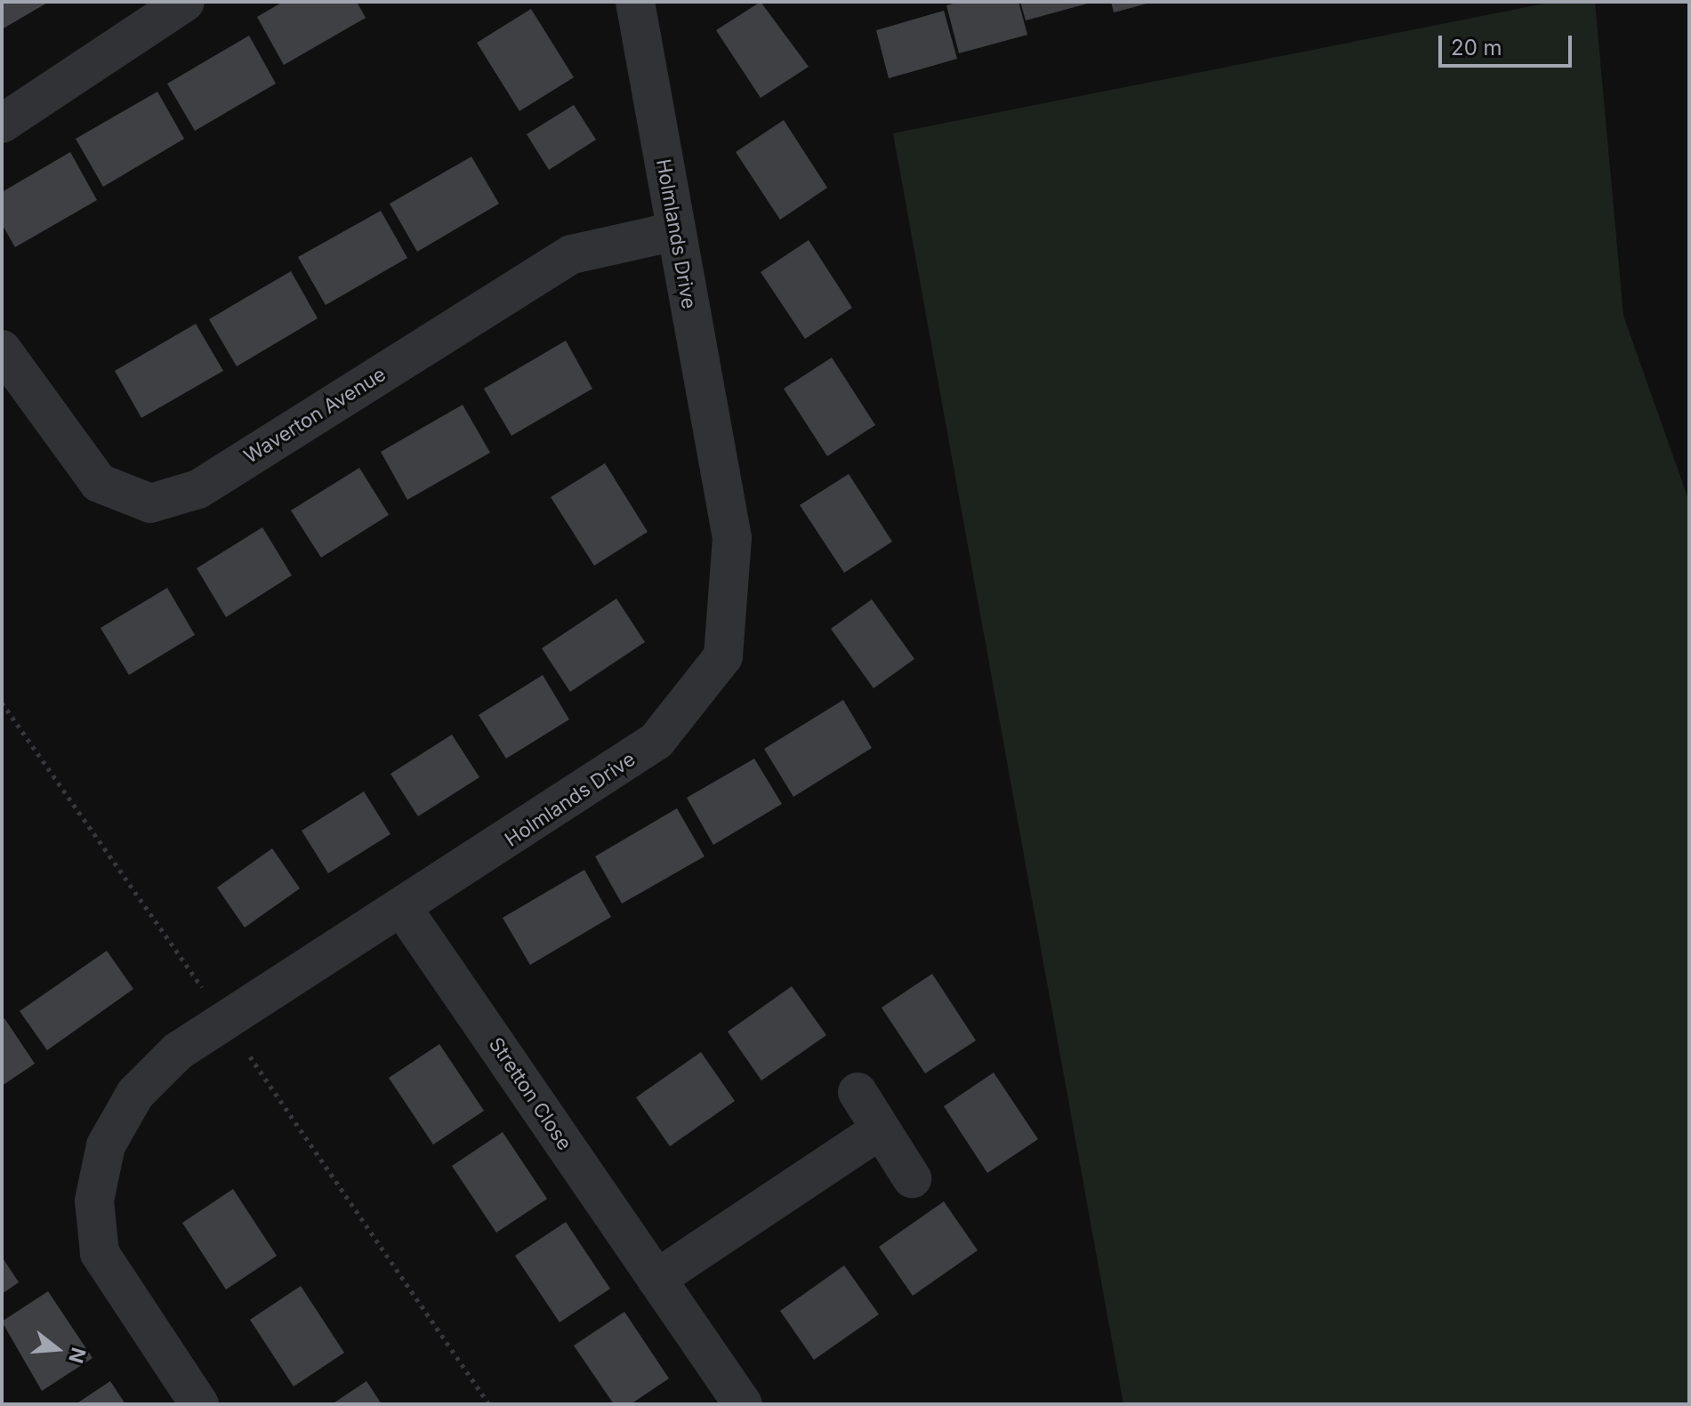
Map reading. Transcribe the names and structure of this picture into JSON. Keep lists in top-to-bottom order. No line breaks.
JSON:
{"streets":{"street":["Holmlands Drive","Waverton Avenue","Stretton Close"]},"crossings":[["Holmlands Drive","Waverton Avenue"],["Holmlands Drive","Stretton Close"]],"scale_bar":"20 m","north":"right"}
